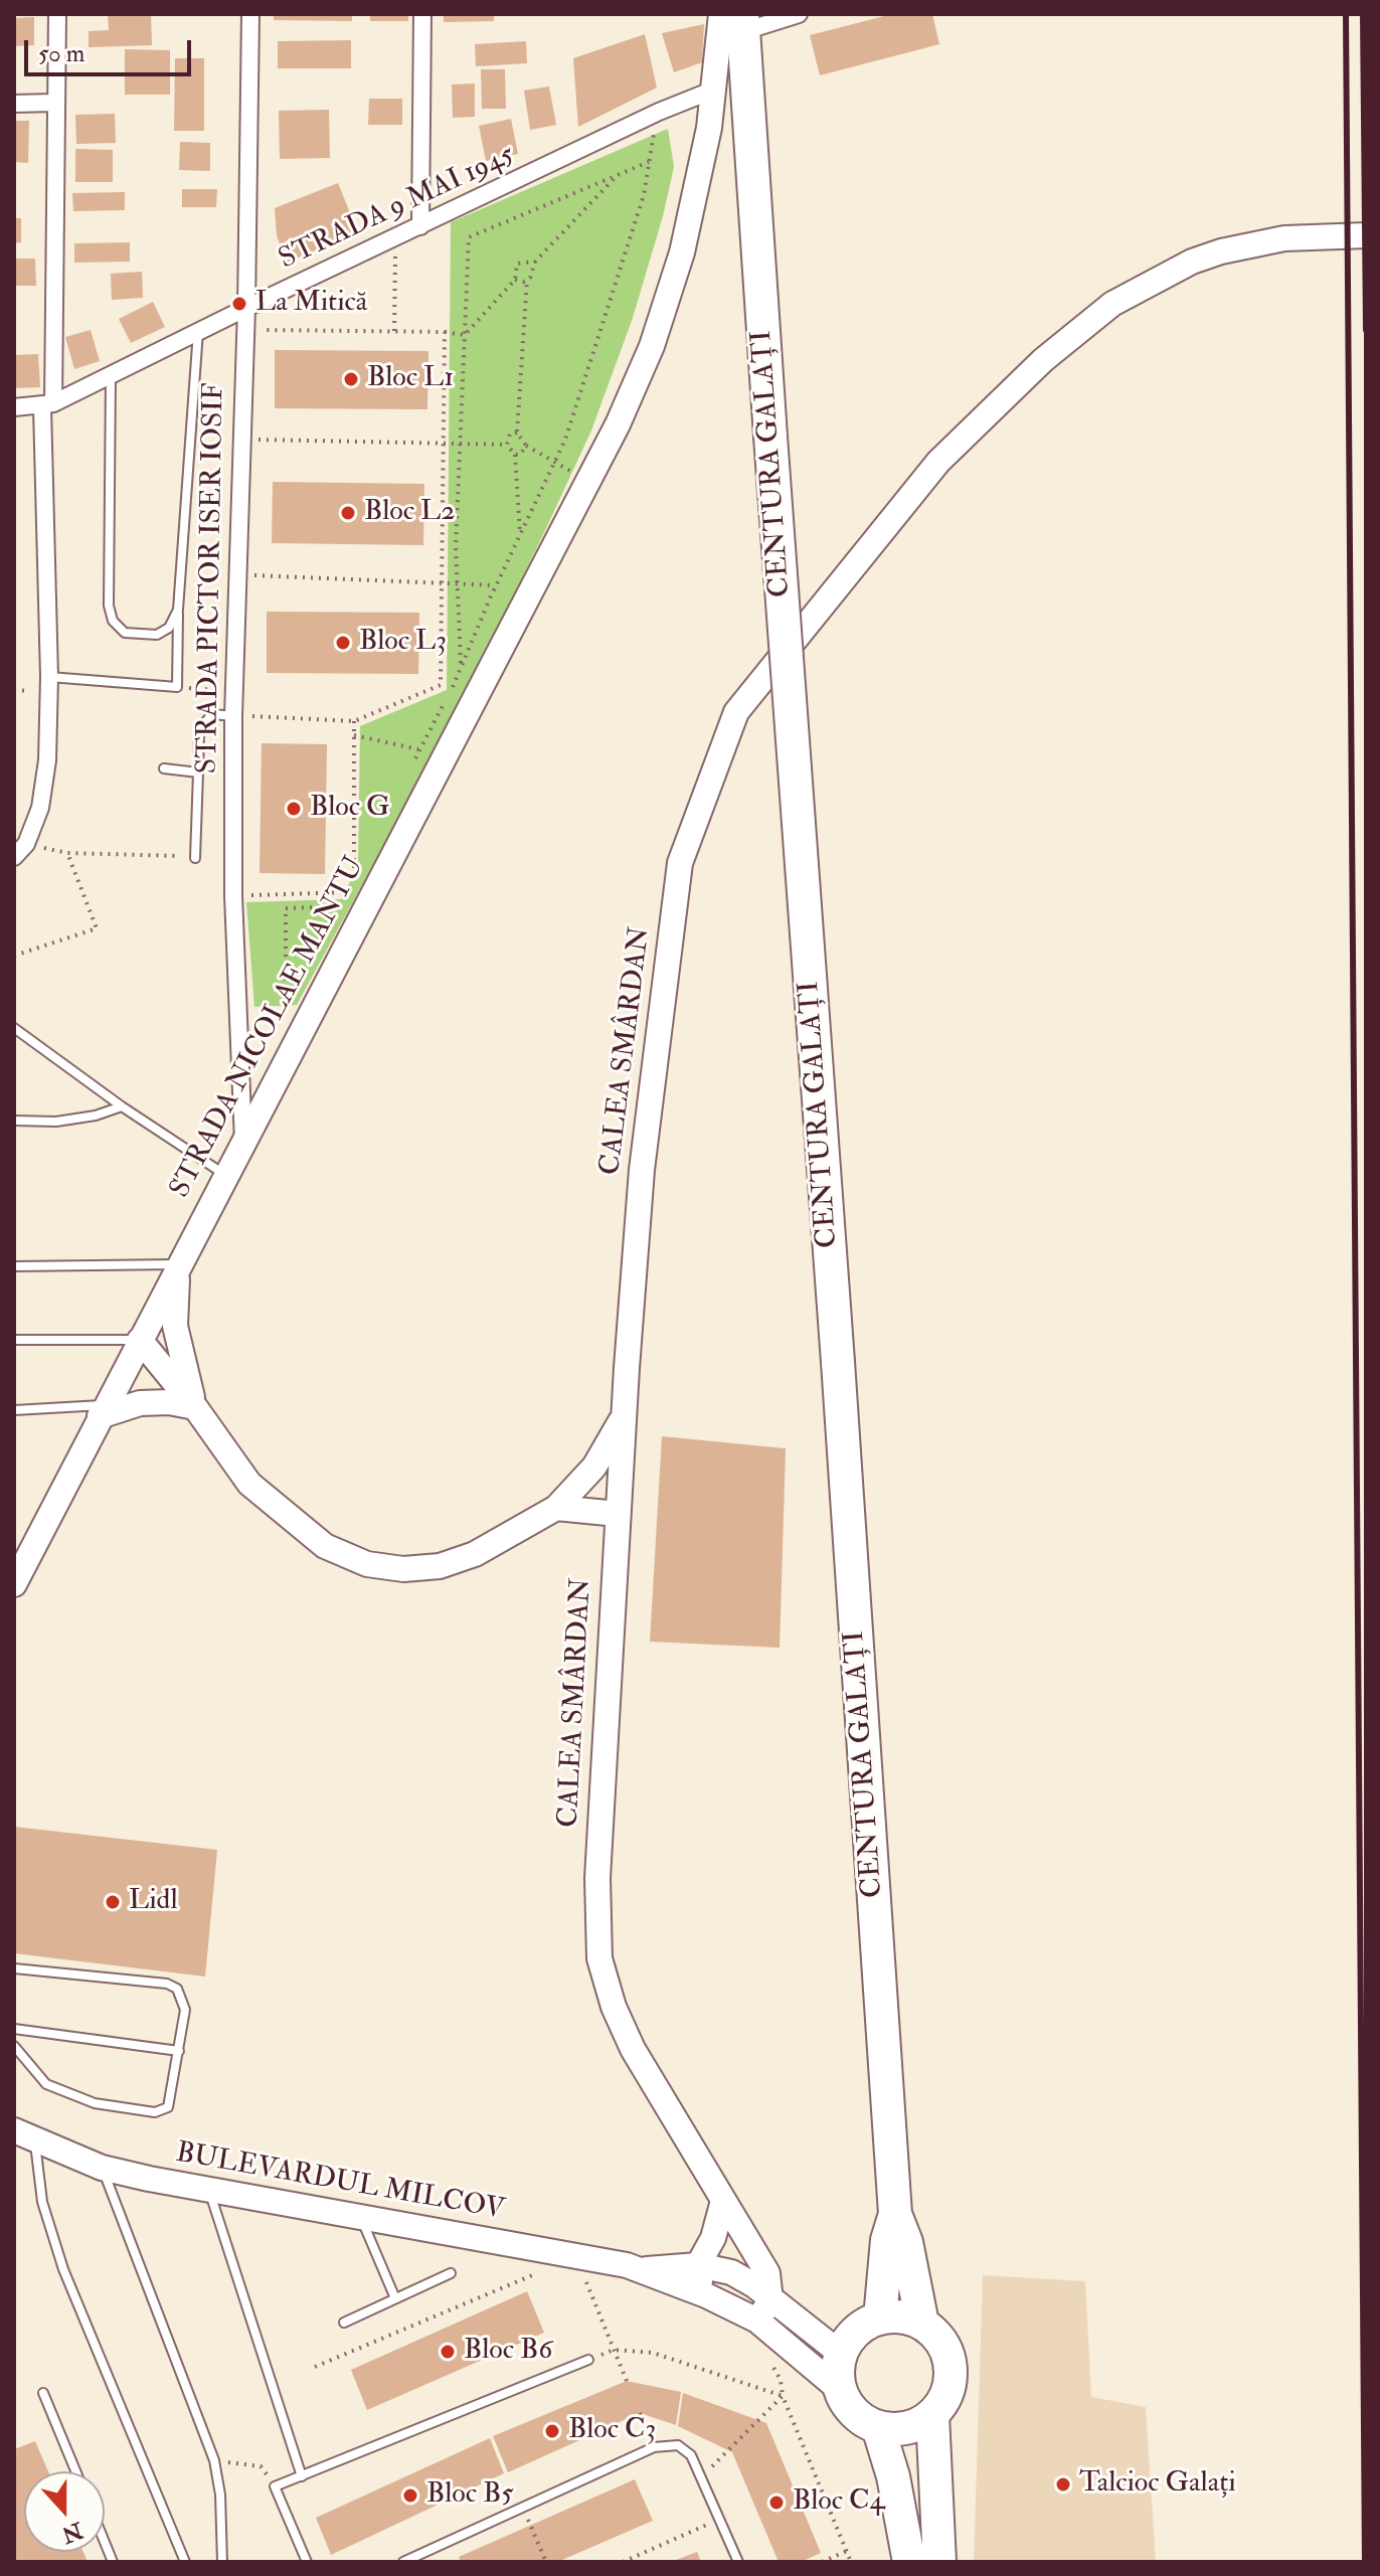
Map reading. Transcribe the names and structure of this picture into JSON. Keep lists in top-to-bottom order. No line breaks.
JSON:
{"streets":{"highway":["CENTURA GALAȚI"],"main road":["STRADA NICOLAE MANTU","CALEA SMÂRDAN","BULEVARDUL MILCOV"],"street":["STRADA 9 MAI 1945","STRADA PICTOR ISER IOSIF"]},"crossings":[["STRADA 9 MAI 1945","STRADA PICTOR ISER IOSIF"],["STRADA 9 MAI 1945","STRADA NICOLAE MANTU"],["CENTURA GALAȚI","STRADA NICOLAE MANTU"],["CENTURA GALAȚI","BULEVARDUL MILCOV"],["STRADA PICTOR ISER IOSIF","STRADA NICOLAE MANTU"],["CALEA SMÂRDAN","BULEVARDUL MILCOV"]],"places":["La Mitică","Bloc L1","Bloc L2","Bloc L3","Bloc G","Lidl","Bloc B6","Bloc C3","Talcioc Galați","Bloc B5","Bloc C4"],"scale_bar":"50 m","north":"bottom"}
